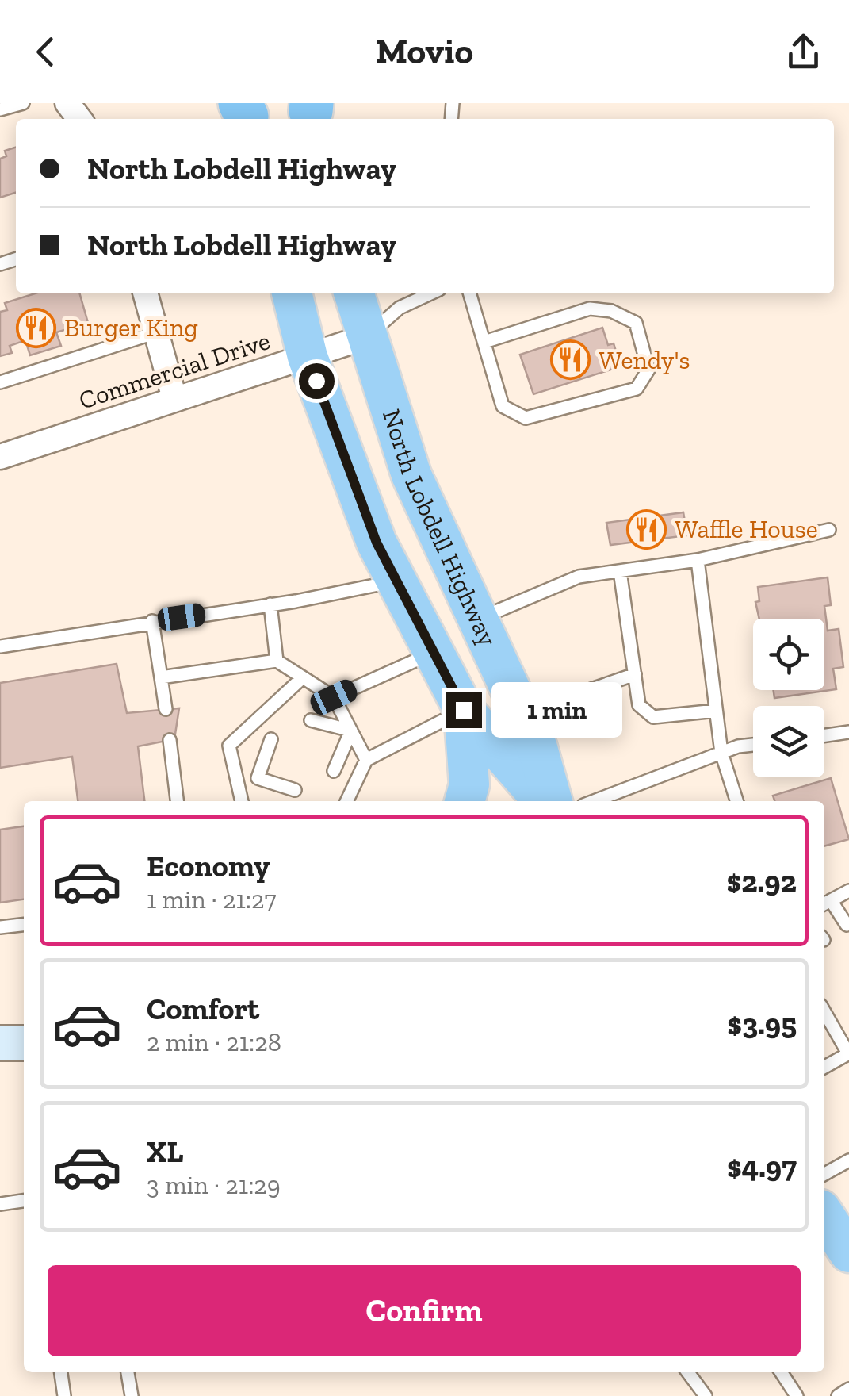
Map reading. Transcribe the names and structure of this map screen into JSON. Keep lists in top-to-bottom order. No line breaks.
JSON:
{"streets":{"highway":["North Lobdell Highway"],"street":["Commercial Drive"]},"crossings":[["Commercial Drive","North Lobdell Highway"]],"places":{"restaurant":["Burger King","Wendy's","Waffle House"]},"page":{"header":"Movio","banner":["North Lobdell Highway","North Lobdell Highway"],"bubble":"1 min","list":[{"name":"Economy","note":"1 min · 21:27","value":"$2.92"},{"name":"Comfort","note":"2 min · 21:28","value":"$3.95"},{"name":"XL","note":"3 min · 21:29","value":"$4.97"}],"buttons":"Confirm"}}
